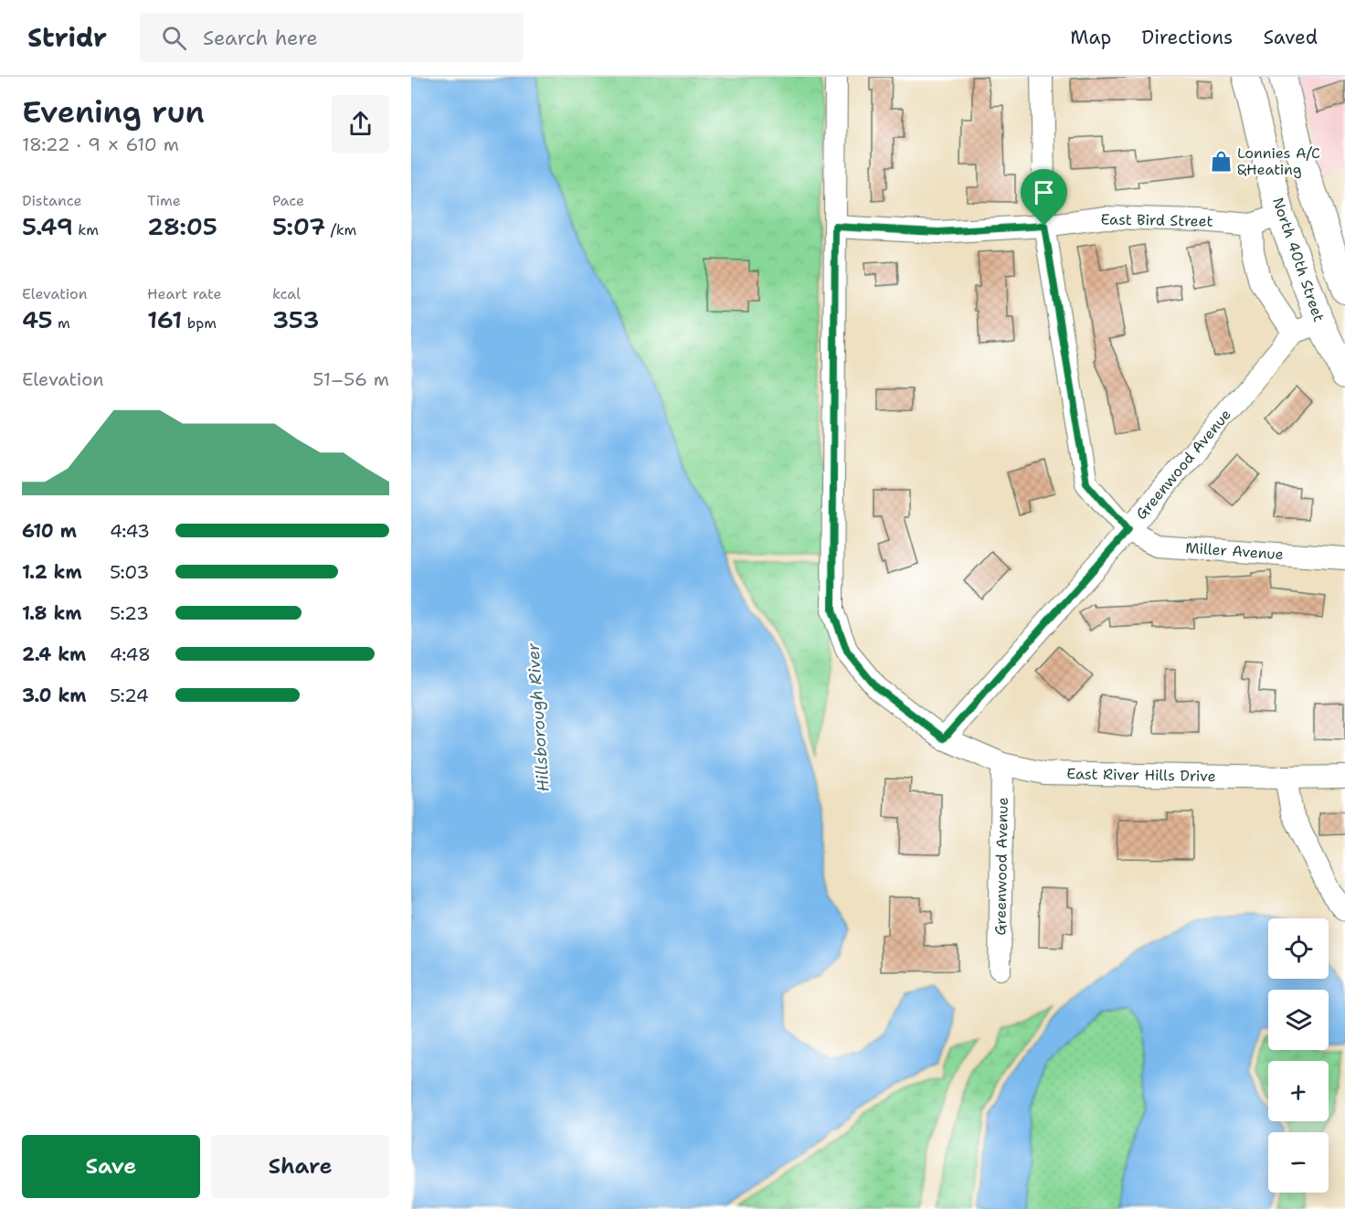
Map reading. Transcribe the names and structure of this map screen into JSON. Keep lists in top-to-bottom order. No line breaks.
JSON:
{"streets":{"main road":["North 40th Street"],"street":["East Bird Street","Greenwood Avenue","Miller Avenue","East River Hills Drive"]},"crossings":[["East Bird Street","North 40th Street"],["East Bird Street","East River Hills Drive"],["North 40th Street","Greenwood Avenue"],["Greenwood Avenue","Miller Avenue"],["Greenwood Avenue","East River Hills Drive"]],"water":["Hillsborough River"],"places":{"shop":["Lonnies A/C &Heating"]},"page":{"header":"Stridr","search":"Search here","nav":["Map","Directions","Saved"],"heading":["Evening run","18:22 · 9 × 610 m"],"stats":[["Distance","5.49 km"],["Time","28:05"],["Pace","5:07 /km"],["Elevation","45 m"],["Heart rate","161 bpm"],["kcal","353"]],"chart":["Elevation","51–56 m"],"list":[{"name":"610 m","note":"4:43"},{"name":"1.2 km","note":"5:03"},{"name":"1.8 km","note":"5:23"},{"name":"2.4 km","note":"4:48"},{"name":"3.0 km","note":"5:24"}],"map_buttons":["+","−"],"buttons":["Save","Share"]}}
